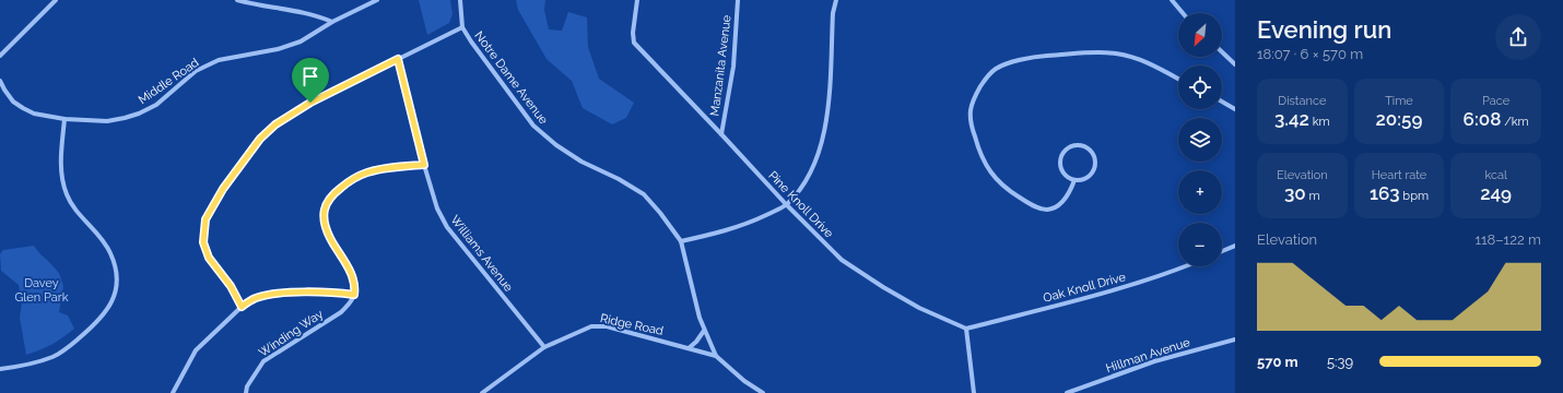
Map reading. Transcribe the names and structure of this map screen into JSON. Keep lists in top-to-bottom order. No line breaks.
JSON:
{"streets":{"street":["Manzanita Avenue","Notre Dame Avenue","Middle Road","Pine Knoll Drive","Williams Avenue","Oak Knoll Drive","Ridge Road","Winding Way","Hillman Avenue"]},"crossings":[["Manzanita Avenue","Pine Knoll Drive"],["Notre Dame Avenue","Ridge Road"],["Pine Knoll Drive","Oak Knoll Drive"],["Williams Avenue","Ridge Road"]],"parks":["Davey Glen Park"],"north":"bottom left","page":{"heading":["Evening run","18:07 · 6 × 570 m"],"map_buttons":["+","−"],"stats":[["Distance","3.42 km"],["Time","20:59"],["Pace","6:08 /km"],["Elevation","30 m"],["Heart rate","163 bpm"],["kcal","249"]],"chart":["Elevation","118–122 m"],"list":[{"name":"570 m","note":"5:39"}]}}
